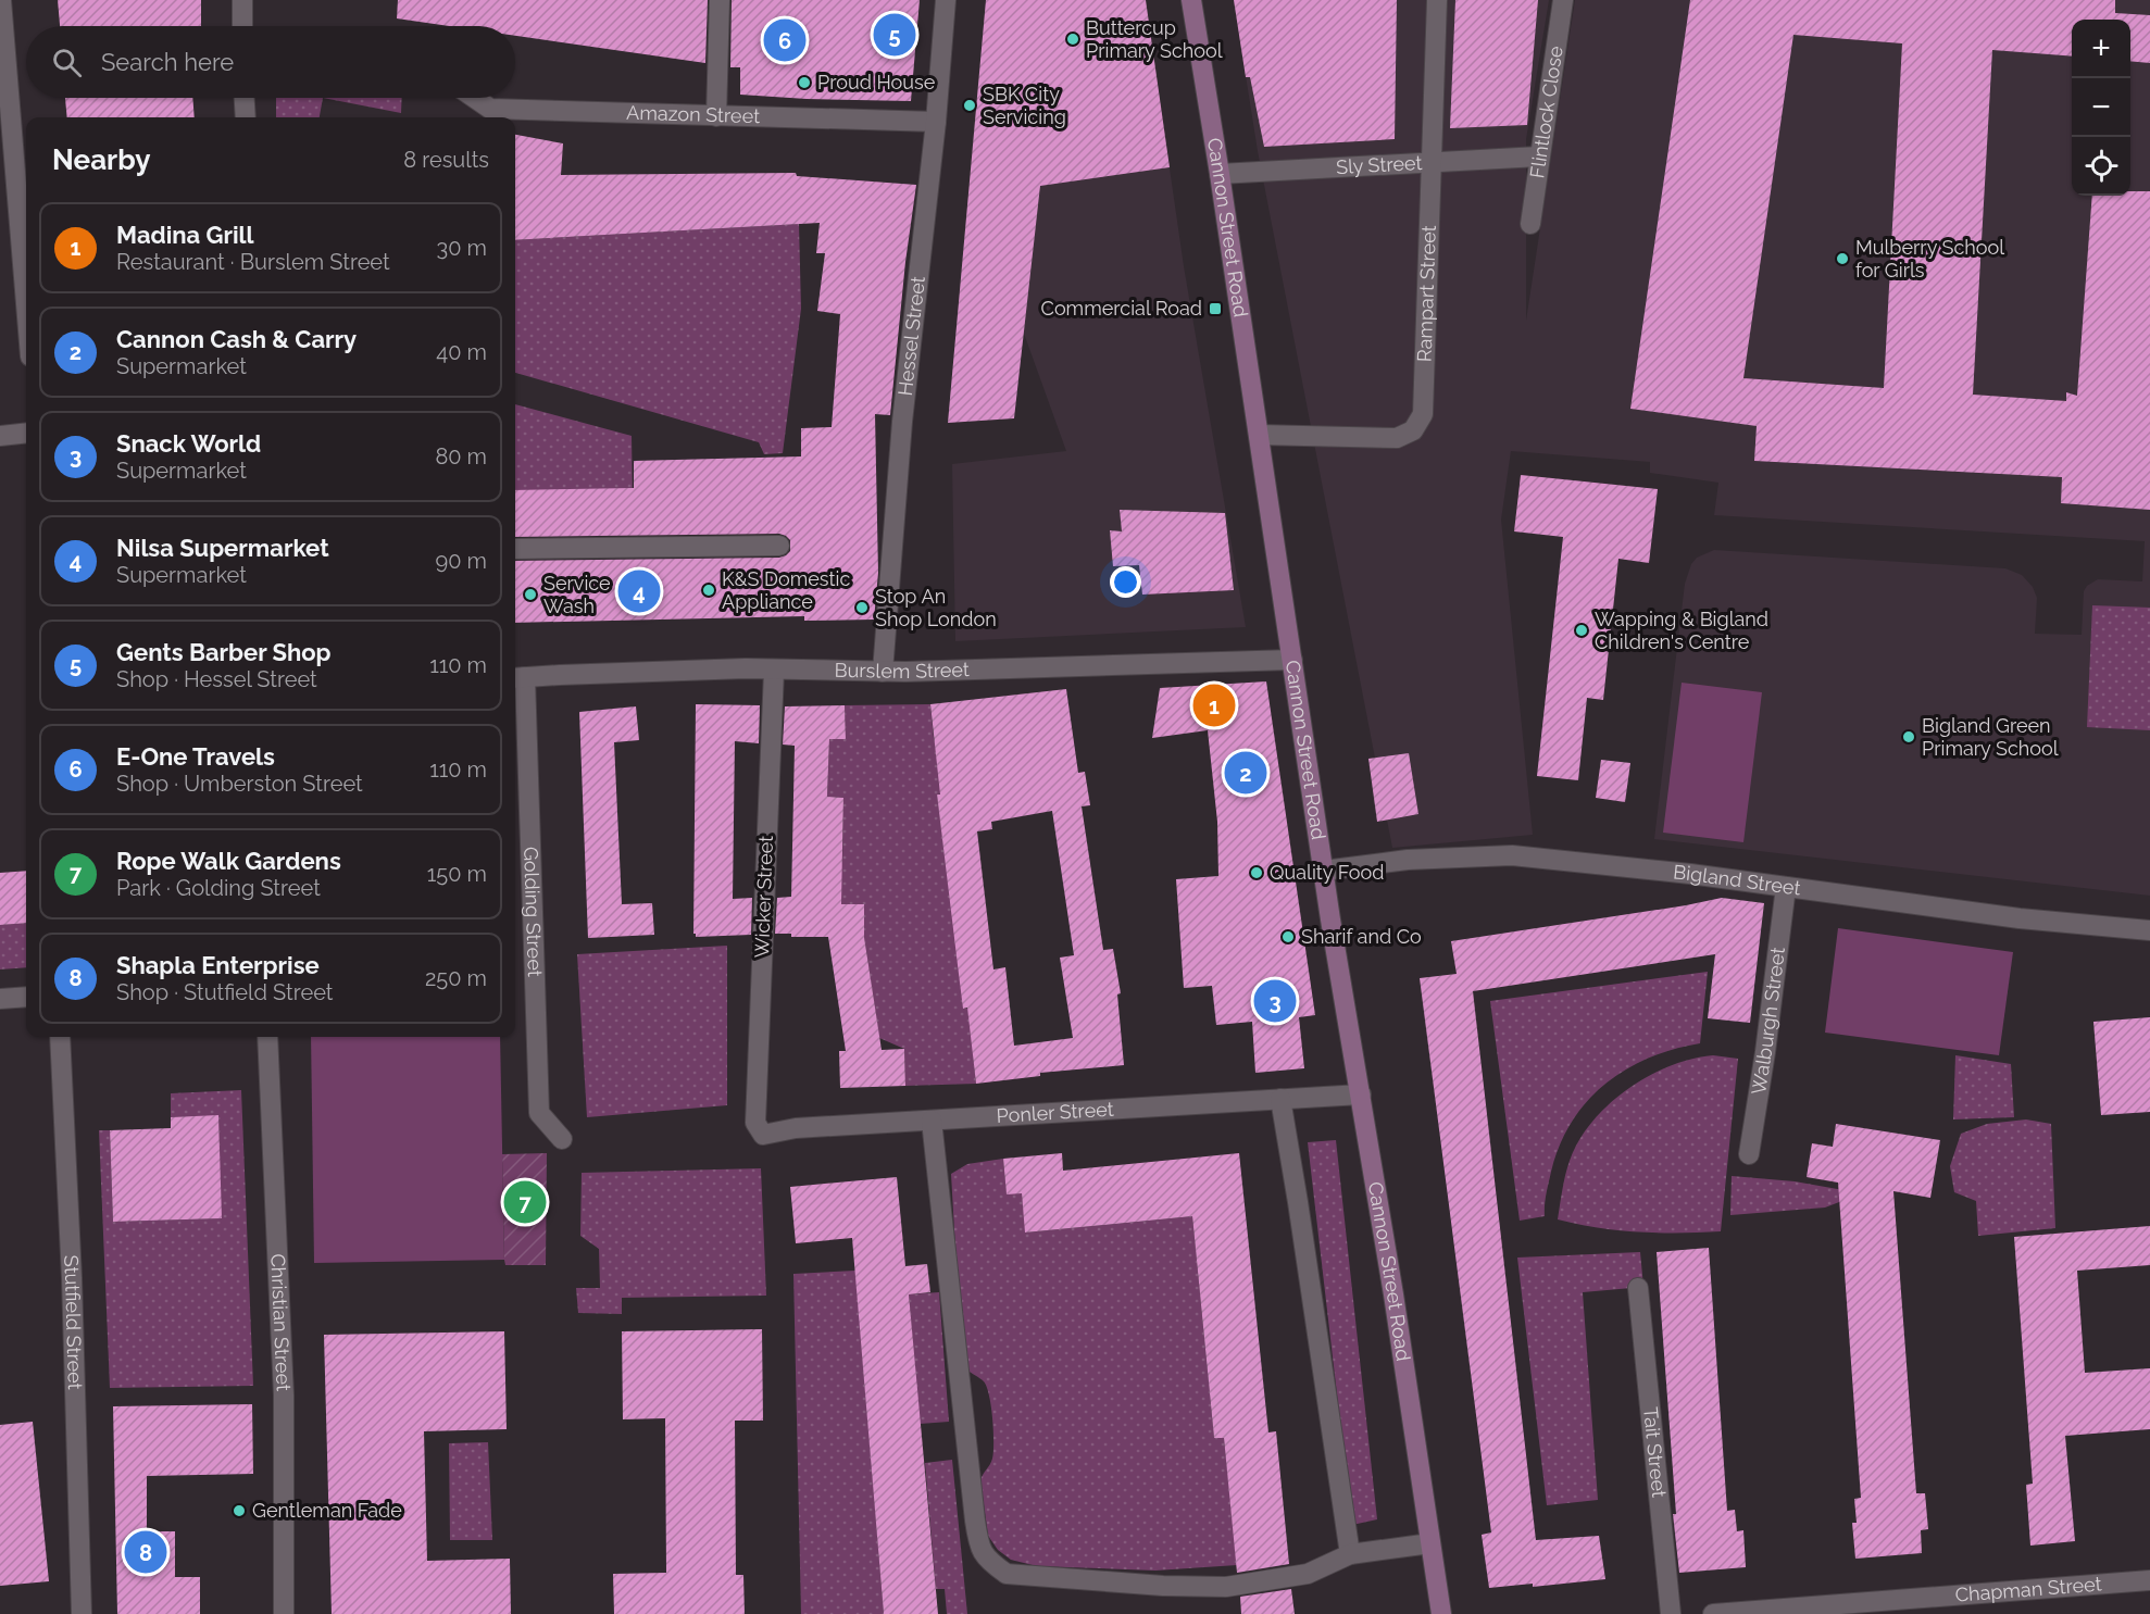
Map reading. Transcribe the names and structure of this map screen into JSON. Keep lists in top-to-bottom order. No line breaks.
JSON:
{"streets":{"main road":["Cannon Street Road"],"street":["Flintlock Close","Amazon Street","Sly Street","Rampart Street","Hessel Street","Burslem Street","Bigland Street","Wicker Street","Golding Street","Walburgh Street","Ponler Street","Stutfield Street","Christian Street","Tait Street","Chapman Street"]},"crossings":[["Flintlock Close","Sly Street"],["Amazon Street","Hessel Street"],["Sly Street","Cannon Street Road"],["Sly Street","Rampart Street"],["Cannon Street Road","Rampart Street"],["Cannon Street Road","Burslem Street"],["Cannon Street Road","Bigland Street"],["Cannon Street Road","Ponler Street"],["Hessel Street","Burslem Street"],["Burslem Street","Wicker Street"],["Burslem Street","Golding Street"],["Bigland Street","Walburgh Street"],["Wicker Street","Ponler Street"]],"places":{"other":["Buttercup Primary School","Proud House","SBK City Servicing","Mulberry School for Girls","K&S Domestic Appliance","Service Wash","Stop An Shop London","Wapping & Bigland Children's Centre","Bigland Green Primary School","Quality Food","Sharif and Co","Gentleman Fade"],"transit":["Commercial Road"]},"page":{"pins":["5","6","4","1","2","3","7","8"],"map_buttons":["+","−"],"search":"Search here","heading":["Nearby","8 results"],"list":[{"mark":"1","name":"Madina Grill","note":"Restaurant · Burslem Street","value":"30 m"},{"mark":"2","name":"Cannon Cash & Carry","note":"Supermarket","value":"40 m"},{"mark":"3","name":"Snack World","note":"Supermarket","value":"80 m"},{"mark":"4","name":"Nilsa Supermarket","note":"Supermarket","value":"90 m"},{"mark":"5","name":"Gents Barber Shop","note":"Shop · Hessel Street","value":"110 m"},{"mark":"6","name":"E-One Travels","note":"Shop · Umberston Street","value":"110 m"},{"mark":"7","name":"Rope Walk Gardens","note":"Park · Golding Street","value":"150 m"},{"mark":"8","name":"Shapla Enterprise","note":"Shop · Stutfield Street","value":"250 m"}]}}
